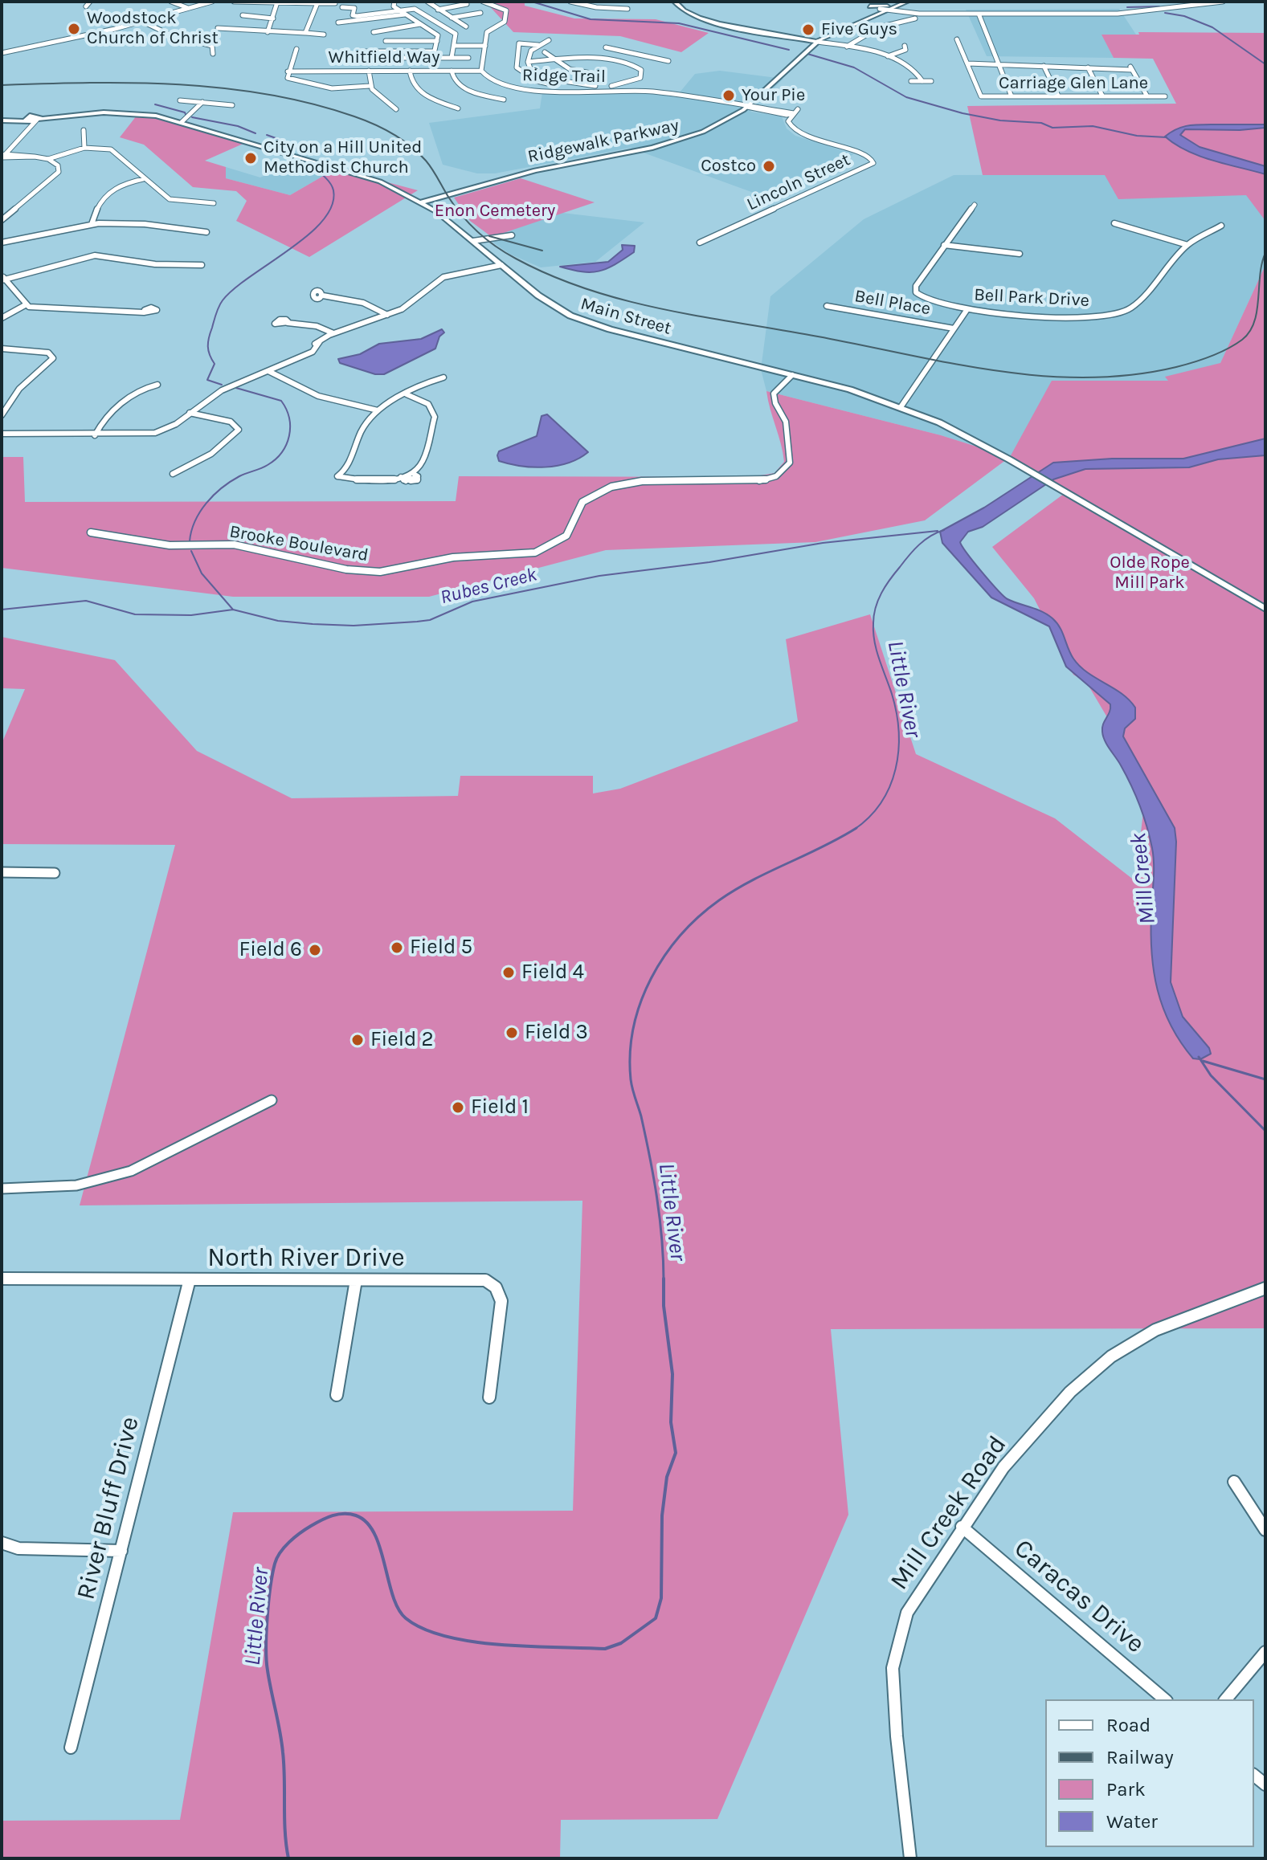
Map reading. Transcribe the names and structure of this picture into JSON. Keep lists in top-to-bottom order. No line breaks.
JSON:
{"streets":{"main road":["Ridgewalk Parkway","Main Street"],"street":["Whitfield Way","Ridge Trail","Carriage Glen Lane","Lincoln Street","Bell Park Drive","Bell Place","Brooke Boulevard","North River Drive","River Bluff Drive","Mill Creek Road","Caracas Drive"]},"crossings":[["Whitfield Way","Ridge Trail"],["Ridge Trail","Ridgewalk Parkway"],["Ridge Trail","Lincoln Street"],["Ridgewalk Parkway","Main Street"],["Main Street","Brooke Boulevard"],["North River Drive","River Bluff Drive"],["Mill Creek Road","Caracas Drive"]],"water":["Rubes Creek","Little River","Mill Creek"],"parks":["Enon Cemetery","Olde Rope Mill Park"],"places":["Woodstock Church of Christ","Five Guys","Your Pie","City on a Hill United Methodist Church","Costco","Field 5","Field 6","Field 4","Field 3","Field 2","Field 1"],"legend":["Road","Railway","Park","Water"]}
